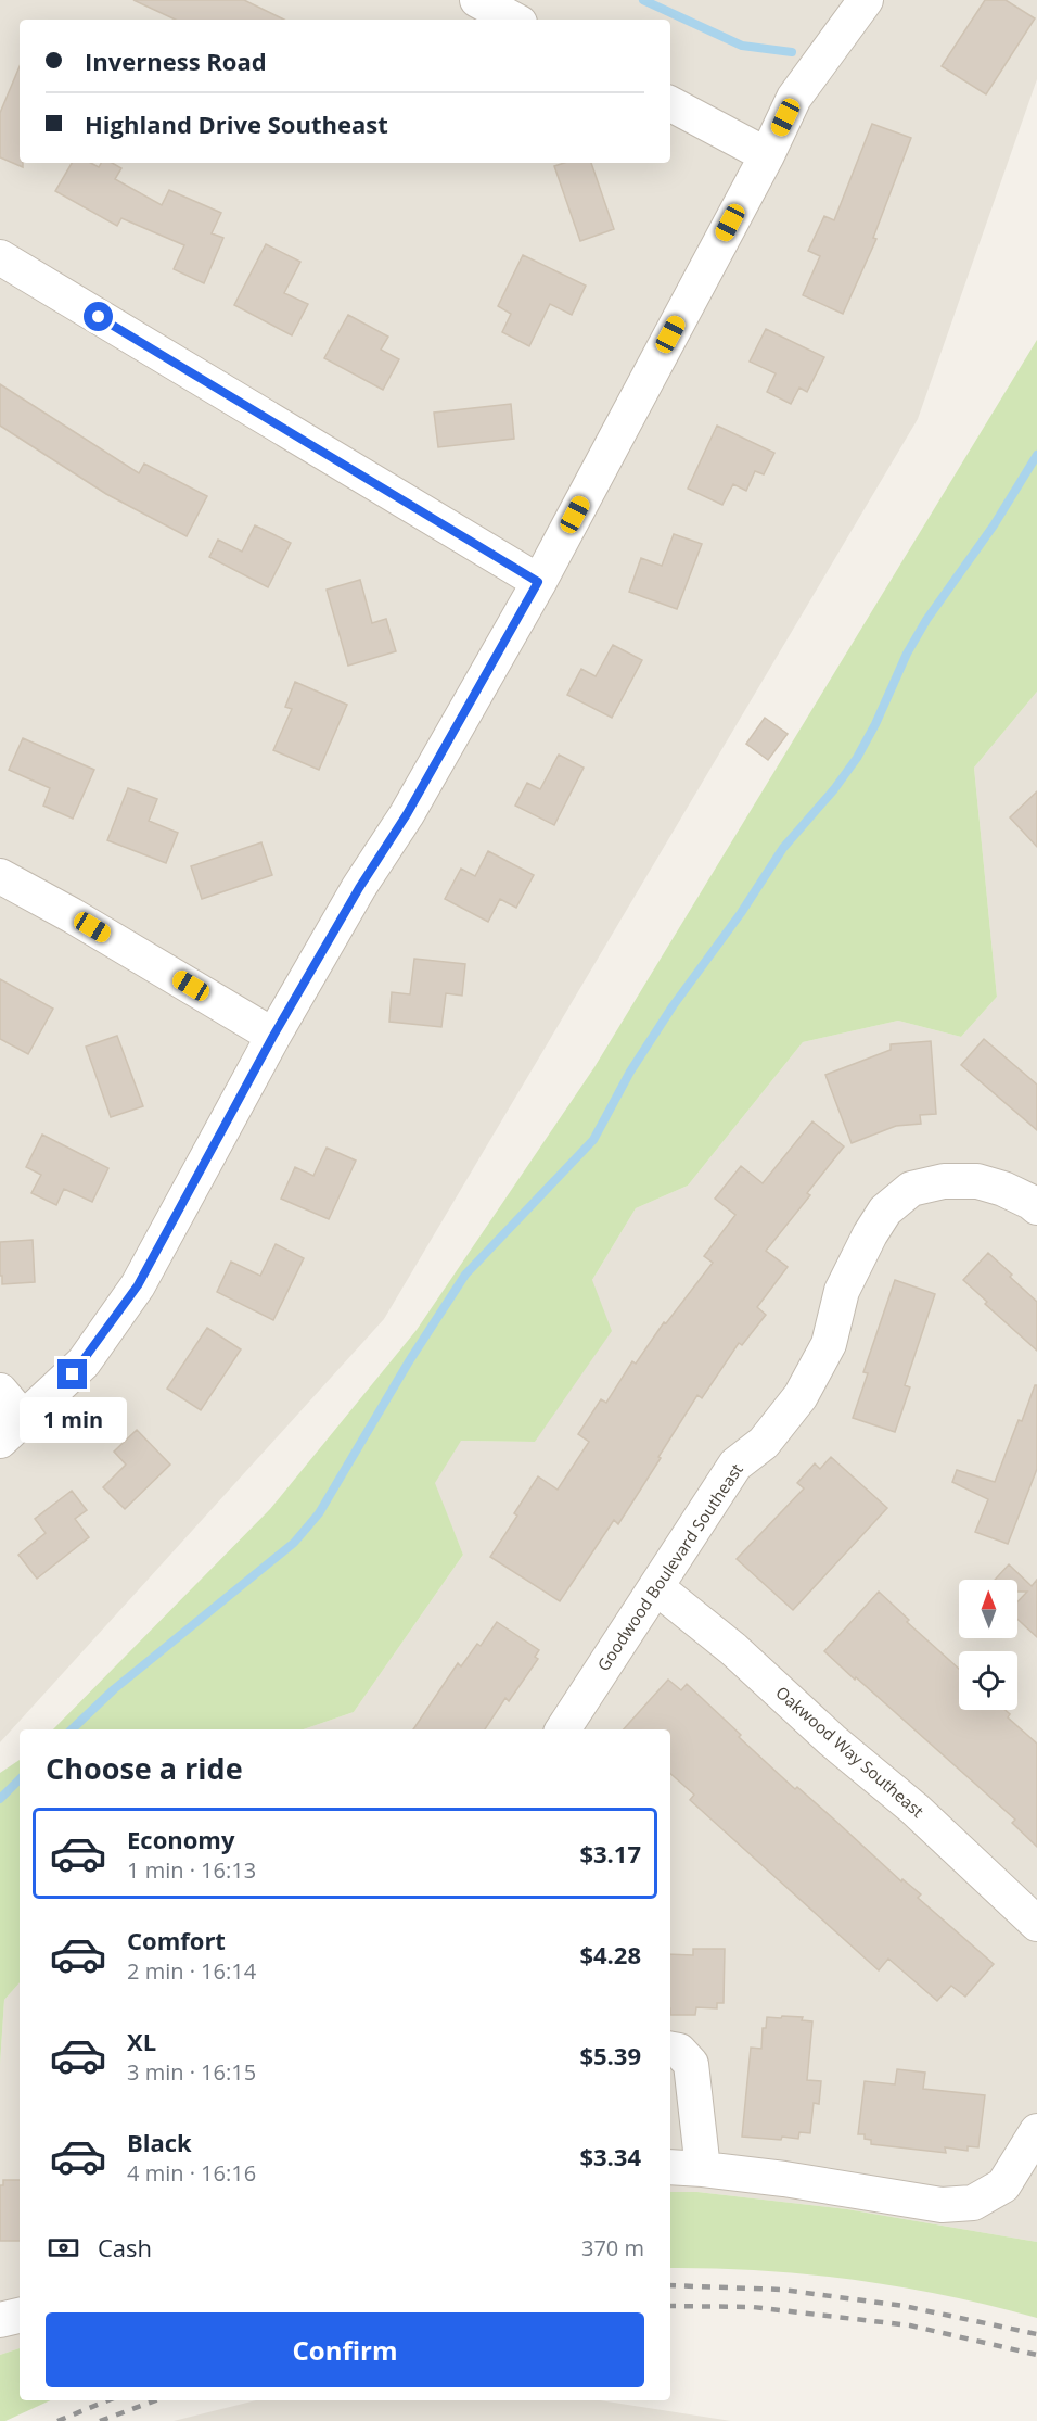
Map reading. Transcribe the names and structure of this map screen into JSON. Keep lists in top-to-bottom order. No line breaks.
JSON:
{"streets":{"street":["Goodwood Boulevard Southeast","Oakwood Way Southeast"]},"crossings":[["Goodwood Boulevard Southeast","Oakwood Way Southeast"]],"north":"top","page":{"banner":["Inverness Road","Highland Drive Southeast"],"bubble":"1 min","heading":"Choose a ride","list":[{"name":"Economy","note":"1 min · 16:13","value":"$3.17"},{"name":"Comfort","note":"2 min · 16:14","value":"$4.28"},{"name":"XL","note":"3 min · 16:15","value":"$5.39"},{"name":"Black","note":"4 min · 16:16","value":"$3.34"}],"pay":["Cash","370 m"],"buttons":"Confirm"}}
